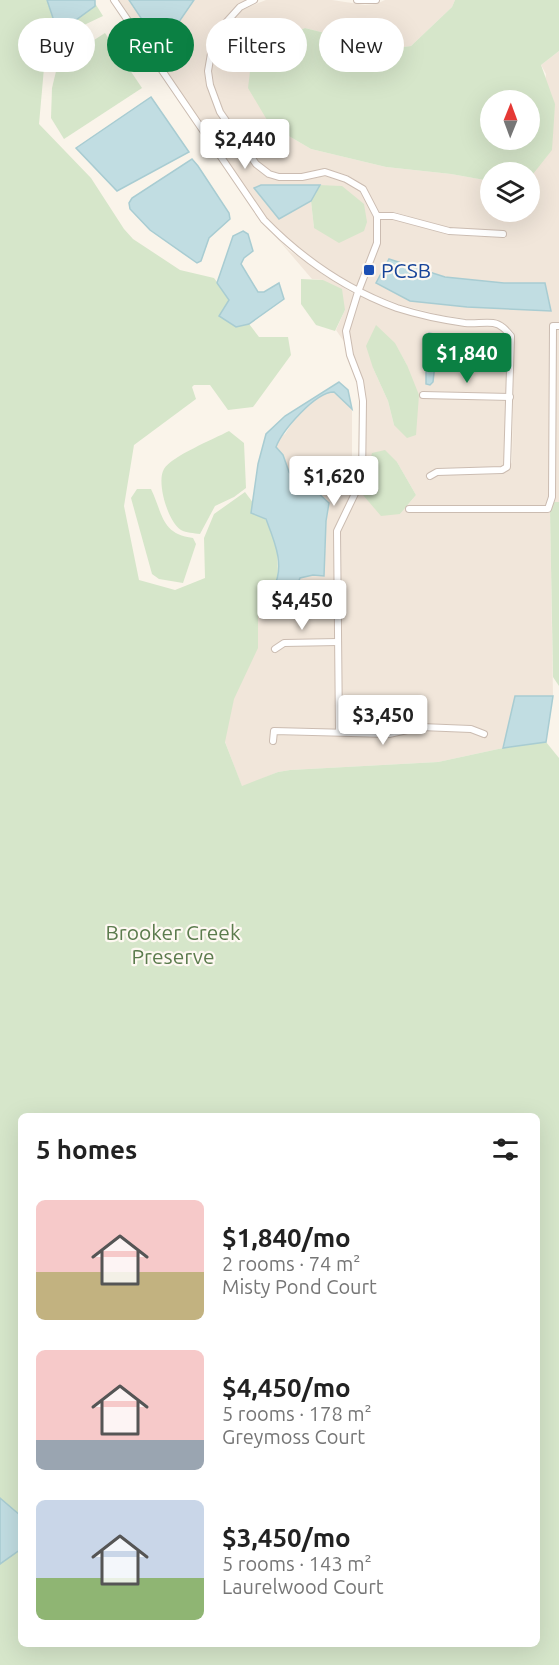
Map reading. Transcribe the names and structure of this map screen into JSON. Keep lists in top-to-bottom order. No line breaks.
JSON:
{"parks":["Brooker Creek Preserve"],"places":{"transit":["PCSB"]},"north":"top","page":{"chip":["Buy","Rent","Filters","New"],"price":["$2,440","$1,840","$1,620","$4,450","$3,450"],"heading":"5 homes","list":[{"name":"$1,840/mo","note":"2 rooms · 74 m² · Misty Pond Court"},{"name":"$4,450/mo","note":"5 rooms · 178 m² · Greymoss Court"},{"name":"$3,450/mo","note":"5 rooms · 143 m² · Laurelwood Court"}]}}
